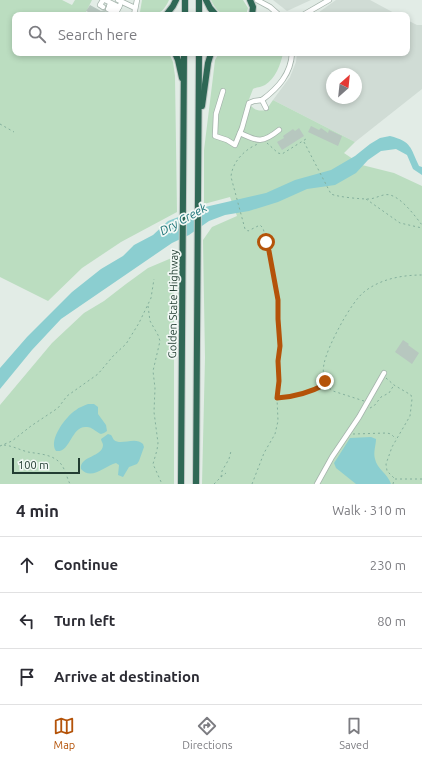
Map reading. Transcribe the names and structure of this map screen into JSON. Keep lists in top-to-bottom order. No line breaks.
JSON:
{"streets":{"highway":["Golden State Highway"]},"water":["Dry Creek"],"scale_bar":"100 m","north":"top right","page":{"search":"Search here","scale":"100 m","heading":["4 min","Walk · 310 m"],"list":[["Continue","230 m"],["Turn left","80 m"],"Arrive at destination"],"nav":["Map","Directions","Saved"]}}
